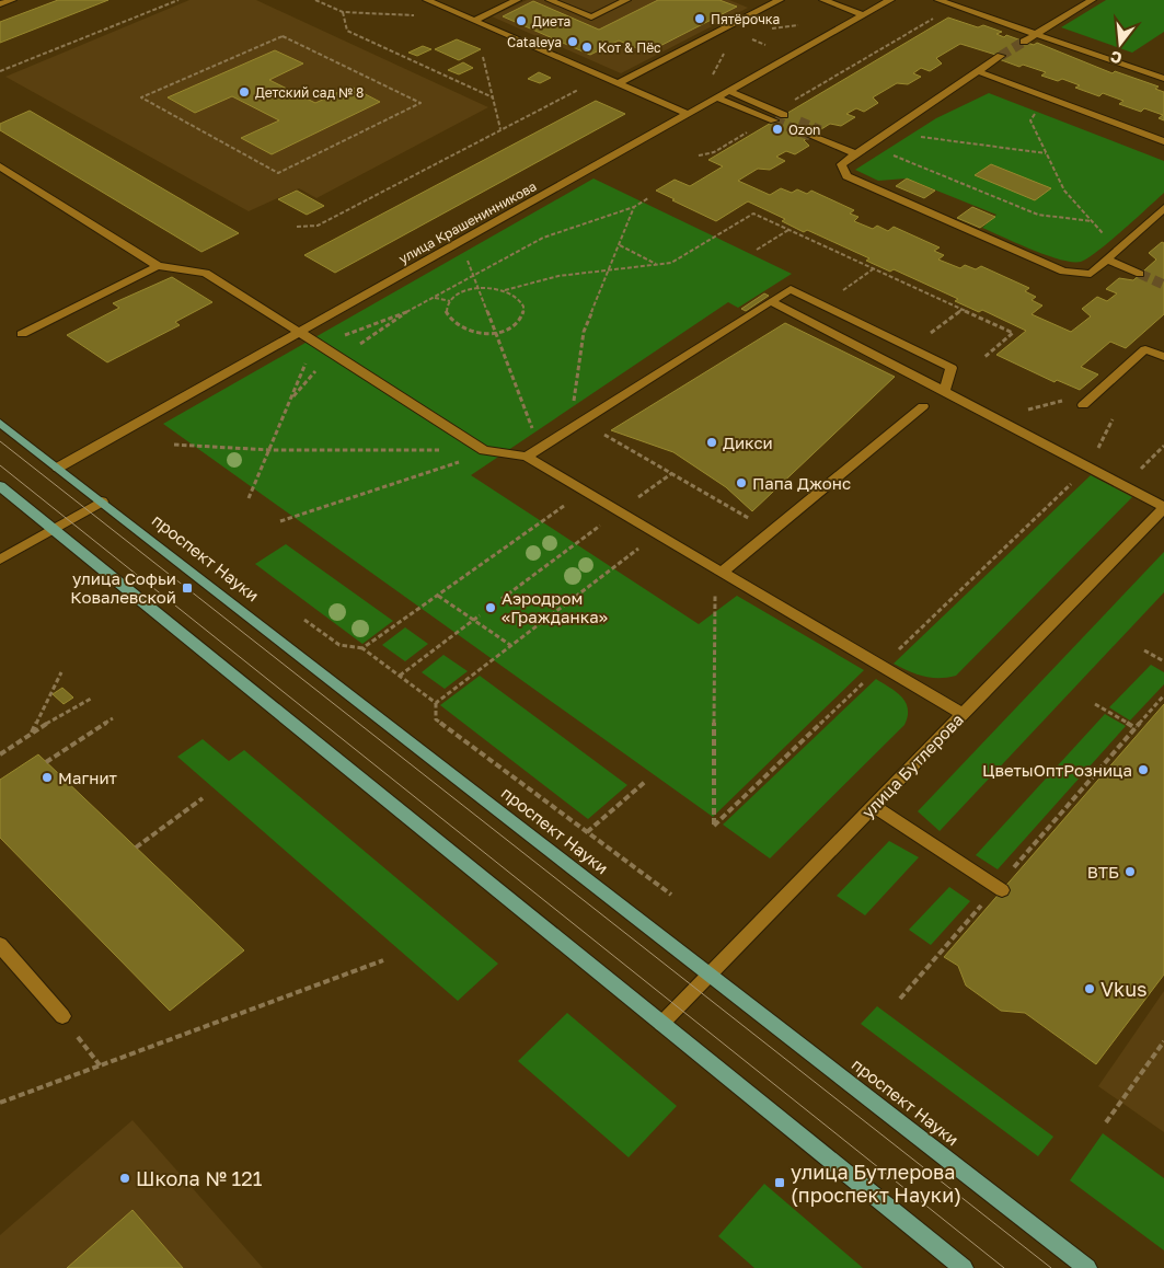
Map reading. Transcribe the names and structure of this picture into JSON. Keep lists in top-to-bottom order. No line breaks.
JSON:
{"streets":{"main road":["проспект Науки"],"street":["улица Крашенинникова","улица Бутлерова"]},"crossings":[["улица Крашенинникова","проспект Науки"],["проспект Науки","улица Бутлерова"]],"places":{"other":["Пятёрочка","Диета","Cataleya","Кот & Пёс","Детский сад № 8","Ozon","Дикси","Папа Джонс","Аэродром «Гражданка»","ЦветыОптРозница","Магнит","ВТБ","Vkus","Школа № 121"],"transit":["улица Софьи Ковалевской","улица Бутлерова (проспект Науки)"]},"north":"bottom"}
